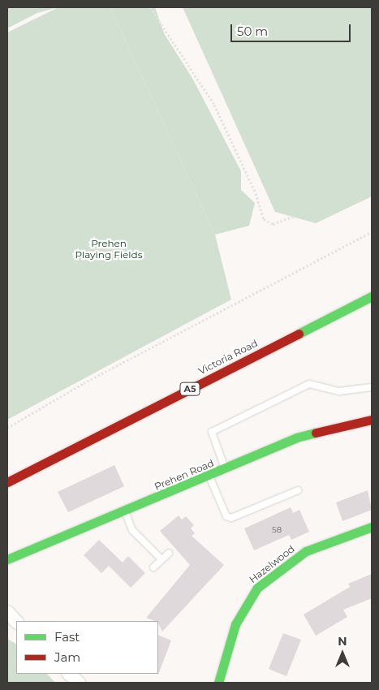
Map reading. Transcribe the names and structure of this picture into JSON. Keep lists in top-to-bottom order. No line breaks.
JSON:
{"streets":{"main road":["Victoria Road","A5","Prehen Road","Hazelwood"]},"parks":["Prehen Playing Fields"],"house_numbers":["58"],"legend":["Fast","Jam"],"scale_bar":"50 m","north":"top"}
